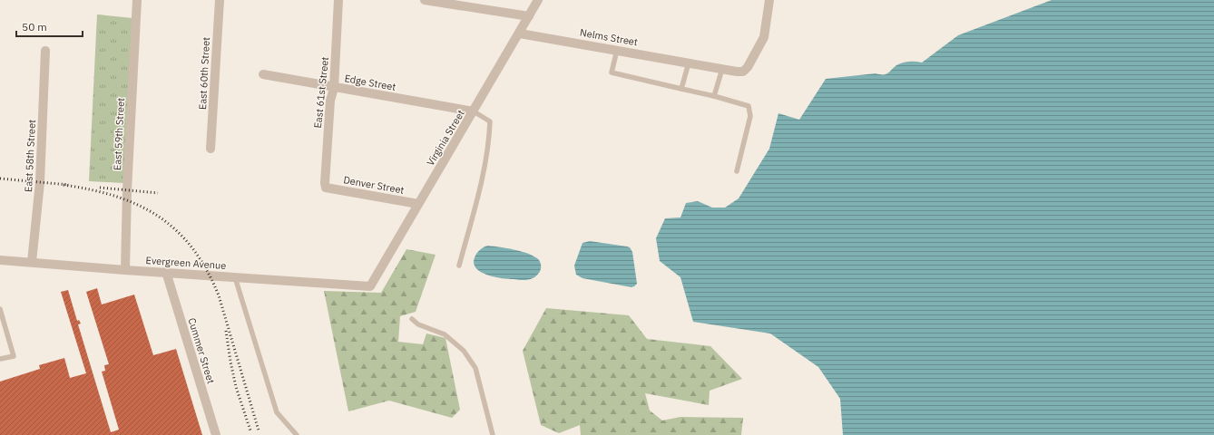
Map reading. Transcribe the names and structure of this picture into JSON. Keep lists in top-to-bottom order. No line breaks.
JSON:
{"streets":{"street":["Nelms Street","East 60th Street","Edge Street","East 61st Street","East 59th Street","Virginia Street","East 58th Street","Denver Street","Evergreen Avenue","Cummer Street"]},"crossings":[["Nelms Street","Virginia Street"],["Edge Street","East 61st Street"],["Edge Street","Virginia Street"],["East 61st Street","Denver Street"],["East 59th Street","Evergreen Avenue"],["Virginia Street","Denver Street"],["Virginia Street","Evergreen Avenue"],["East 58th Street","Evergreen Avenue"],["Evergreen Avenue","Cummer Street"]],"scale_bar":"50 m"}
